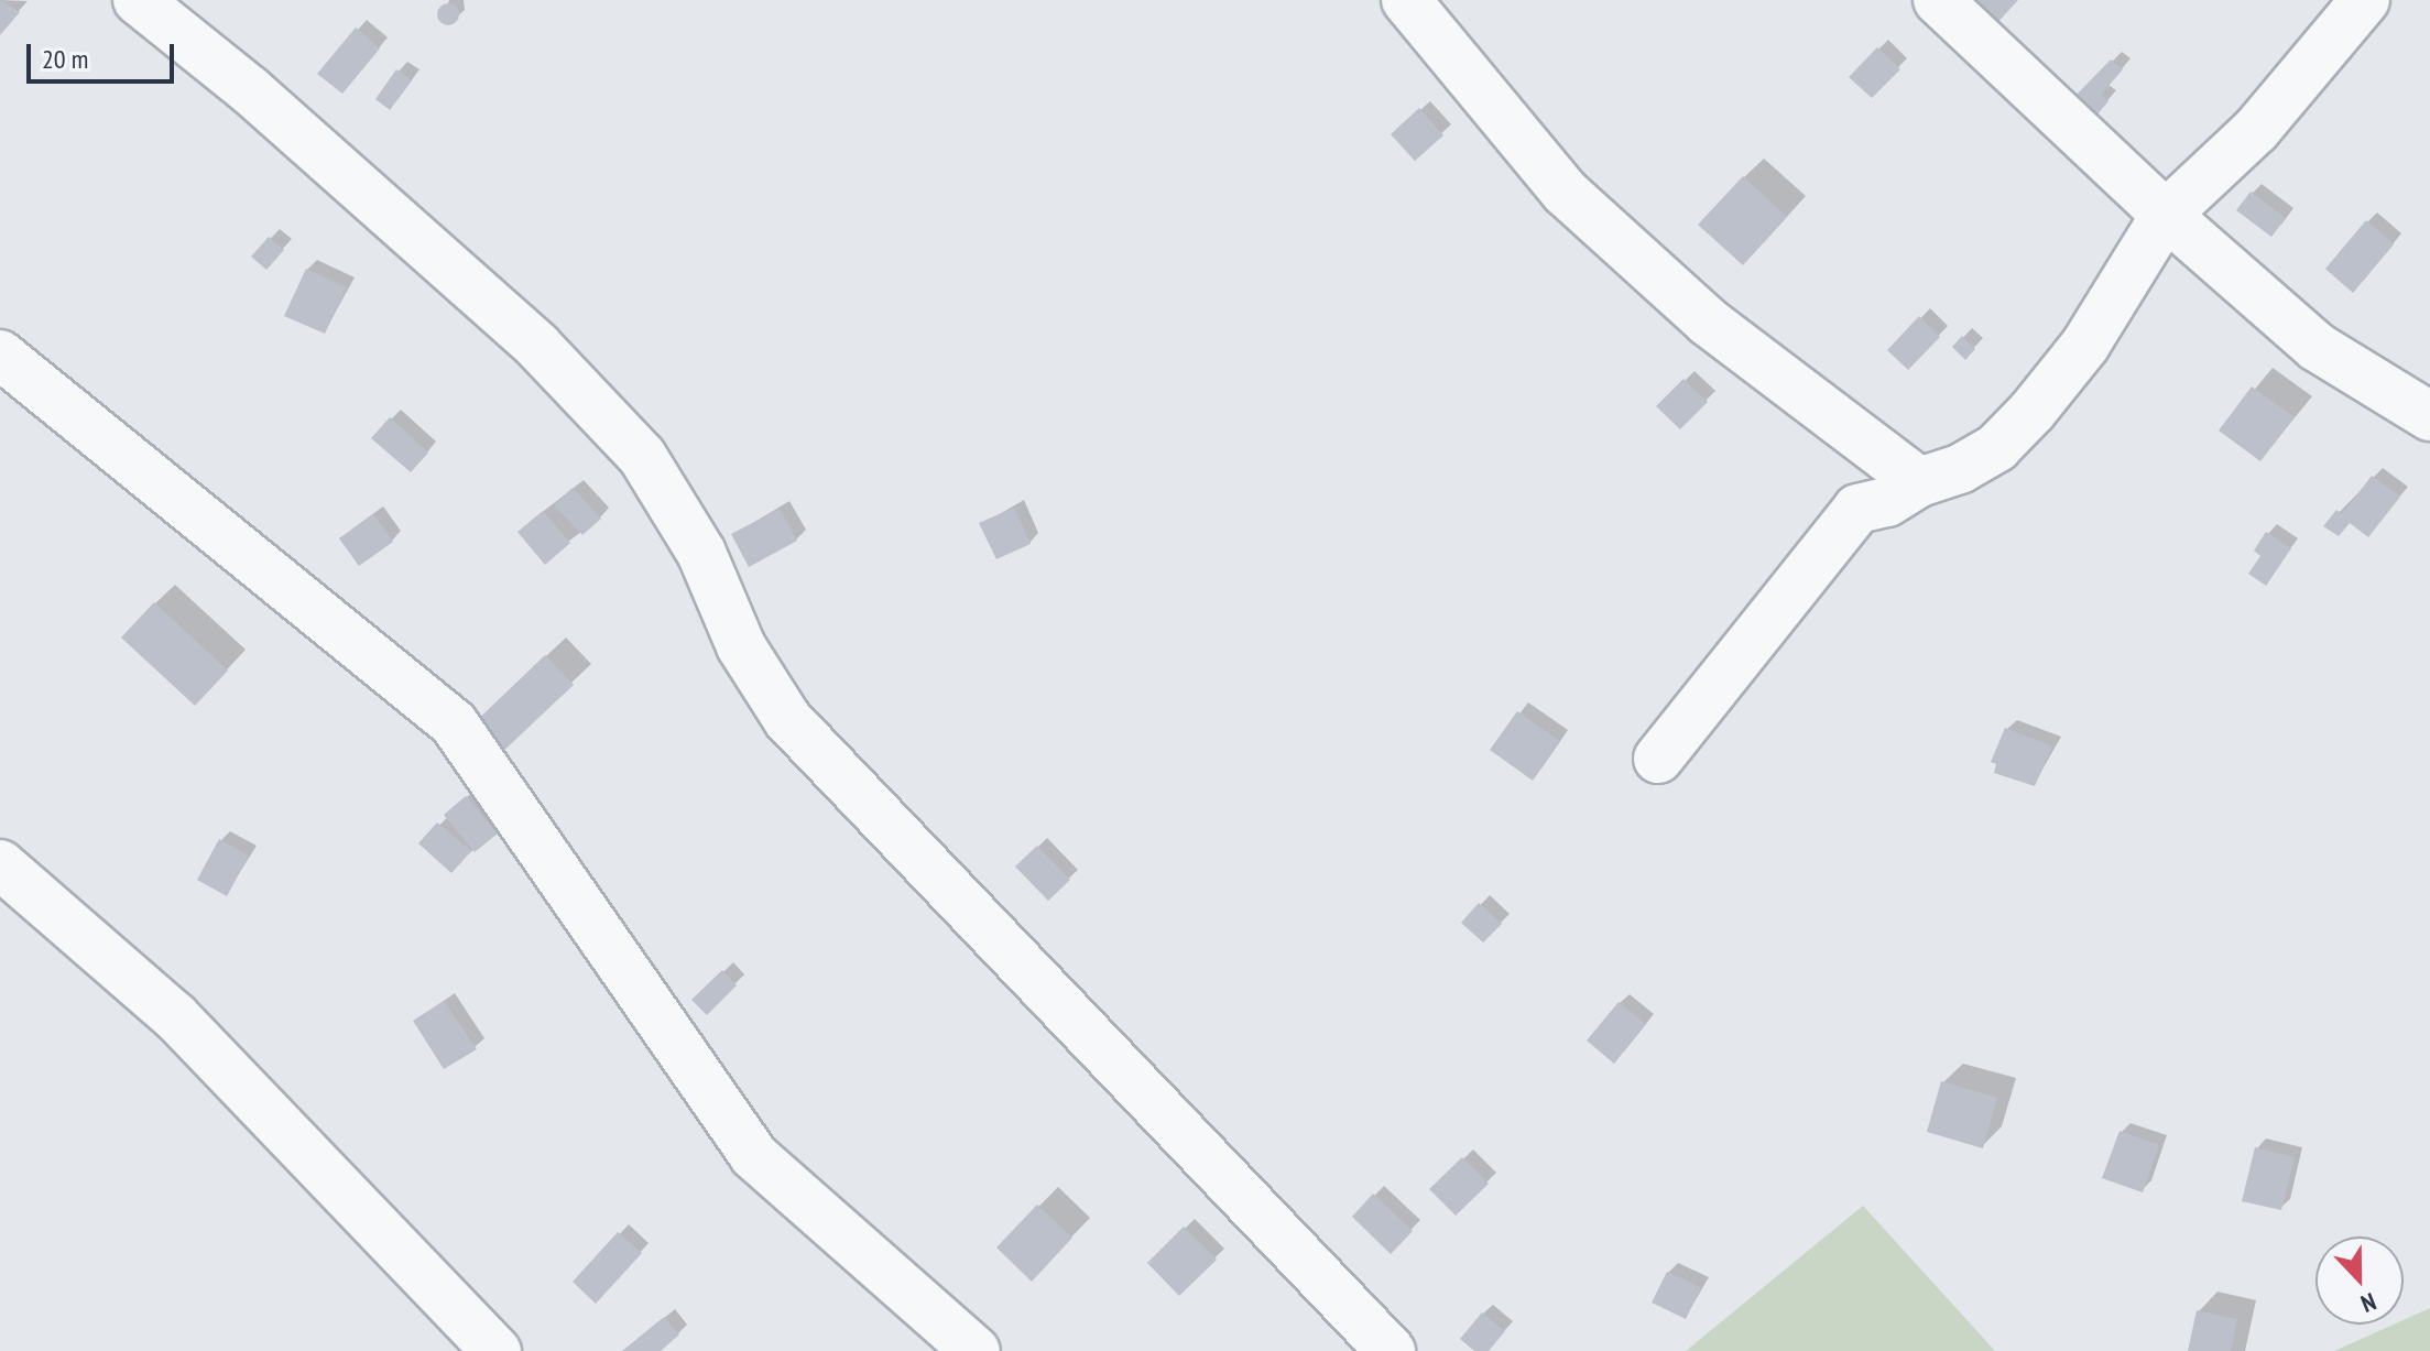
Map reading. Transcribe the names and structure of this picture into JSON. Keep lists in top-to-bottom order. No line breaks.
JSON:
{"scale_bar":"20 m","north":"bottom"}
